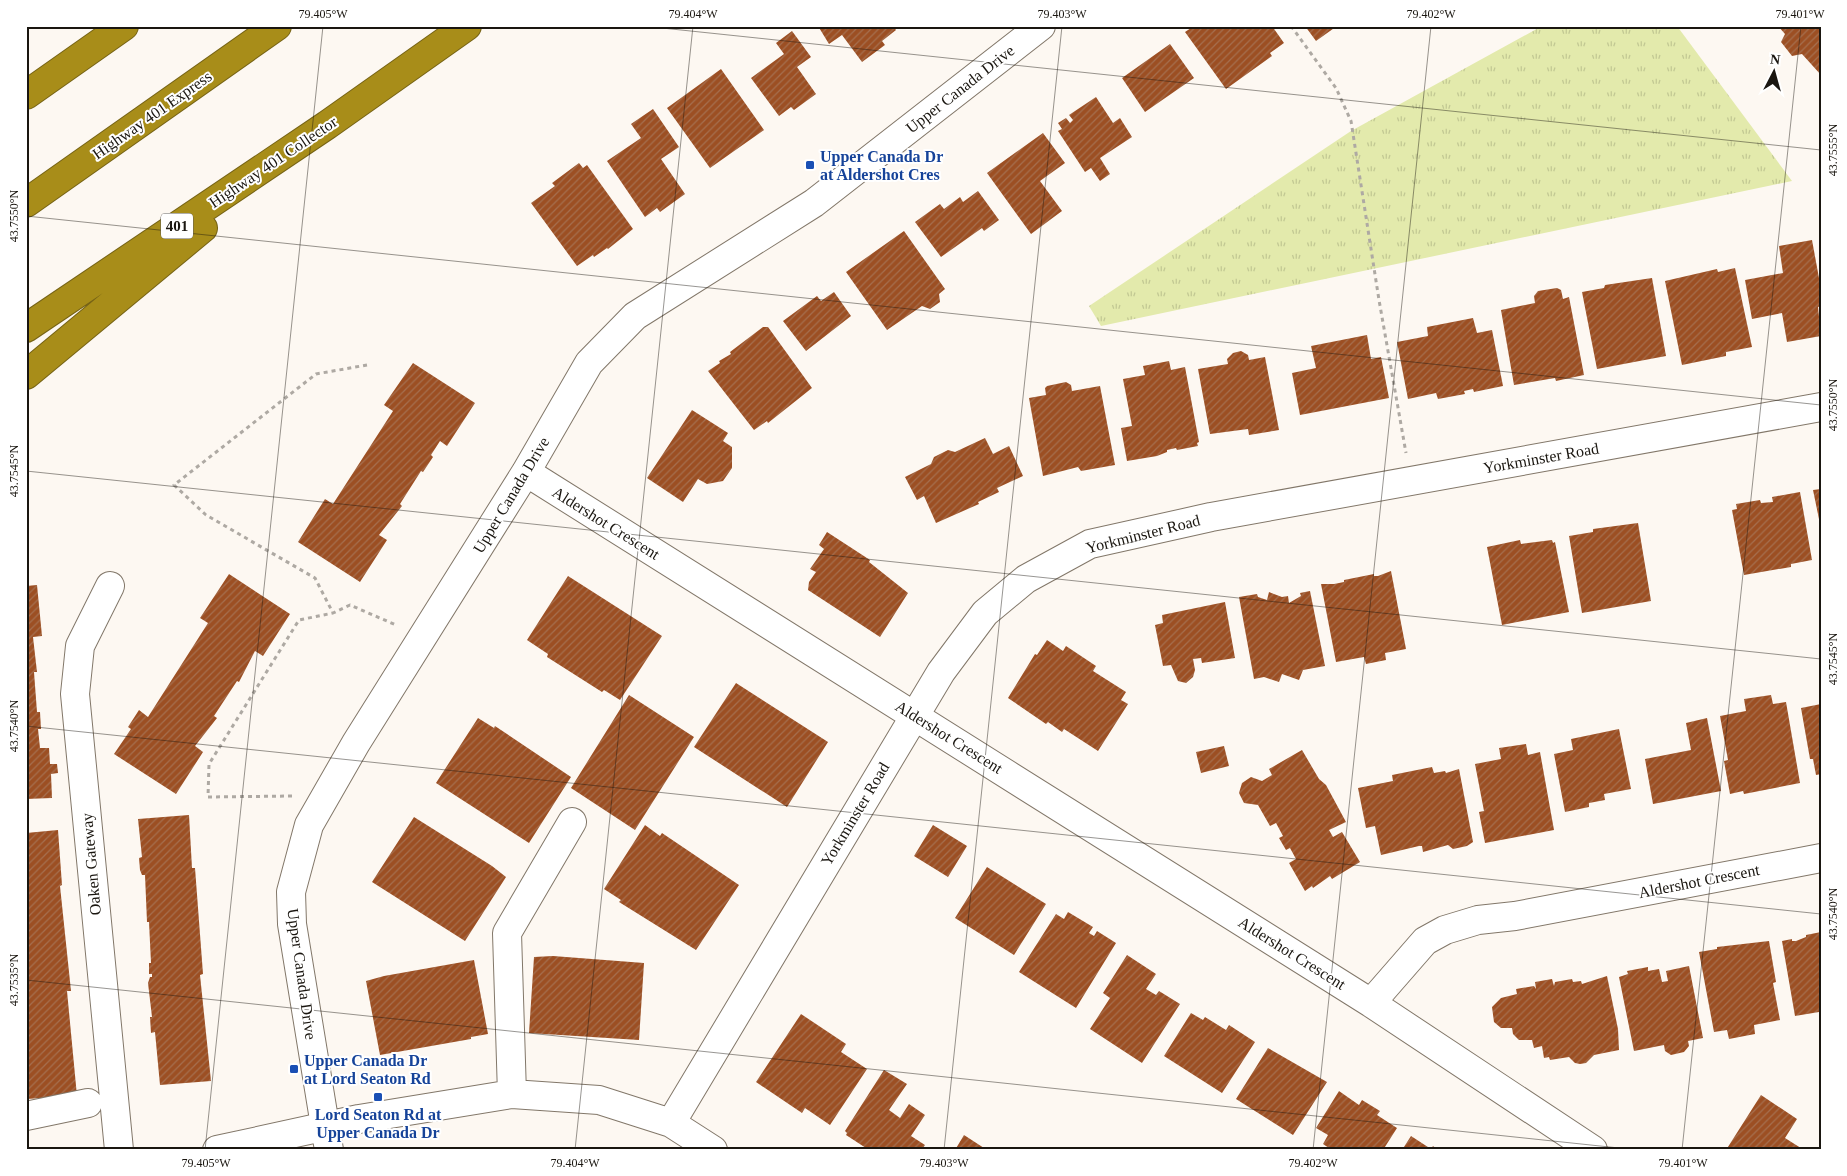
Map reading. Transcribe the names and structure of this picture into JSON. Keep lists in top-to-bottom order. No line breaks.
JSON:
{"streets":{"highway":["Highway 401 Express","Highway 401 Collector","401"],"street":["Upper Canada Drive","Yorkminster Road","Aldershot Crescent","Oaken Gateway"]},"crossings":[["Upper Canada Drive","Aldershot Crescent"],["Yorkminster Road","Aldershot Crescent"]],"places":{"transit":["Upper Canada Dr at Aldershot Cres","Upper Canada Dr at Lord Seaton Rd","Lord Seaton Rd at Upper Canada Dr"]},"north":"top","coordinates":["79.405°W","79.404°W","79.403°W","79.402°W","79.401°W","43.7555°N","43.7550°N","43.7545°N","43.7540°N","43.7535°N"]}
